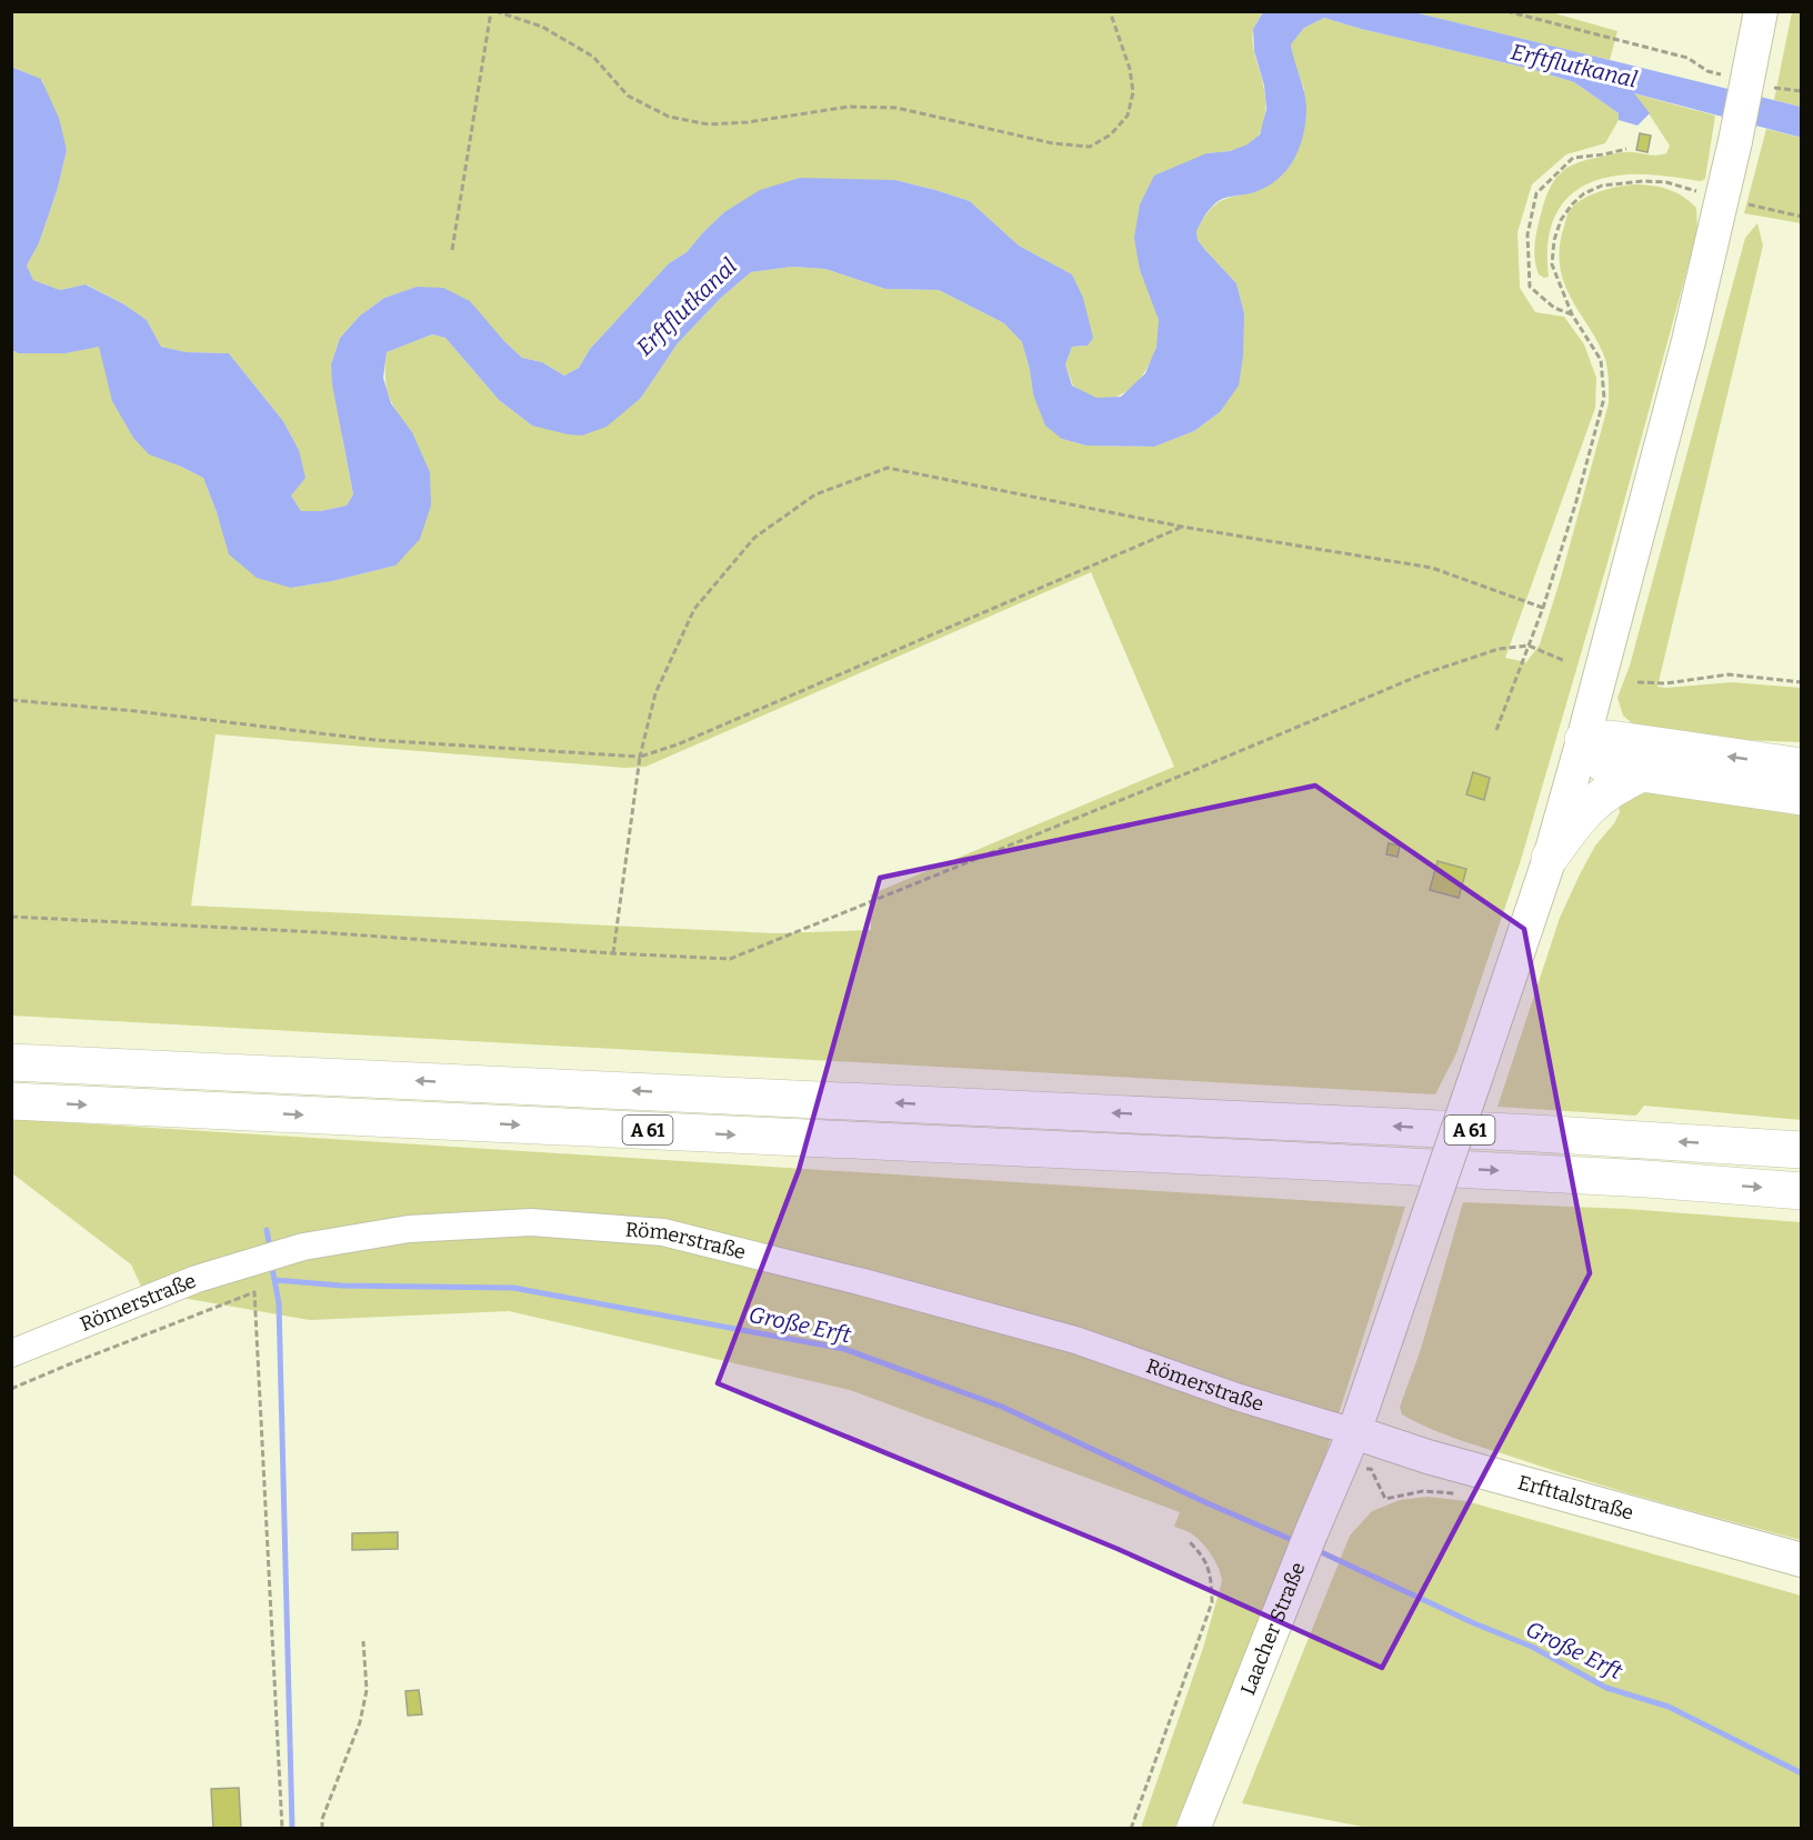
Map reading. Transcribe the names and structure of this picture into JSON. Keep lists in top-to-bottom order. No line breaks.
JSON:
{"streets":{"highway":["A 61"],"main road":["Erfttalstraße","Laacher Straße"],"street":["Römerstraße"]},"crossings":[["Römerstraße","Erfttalstraße"],["Römerstraße","Laacher Straße"],["Erfttalstraße","Laacher Straße"]],"water":["Erftflutkanal","Große Erft"]}
